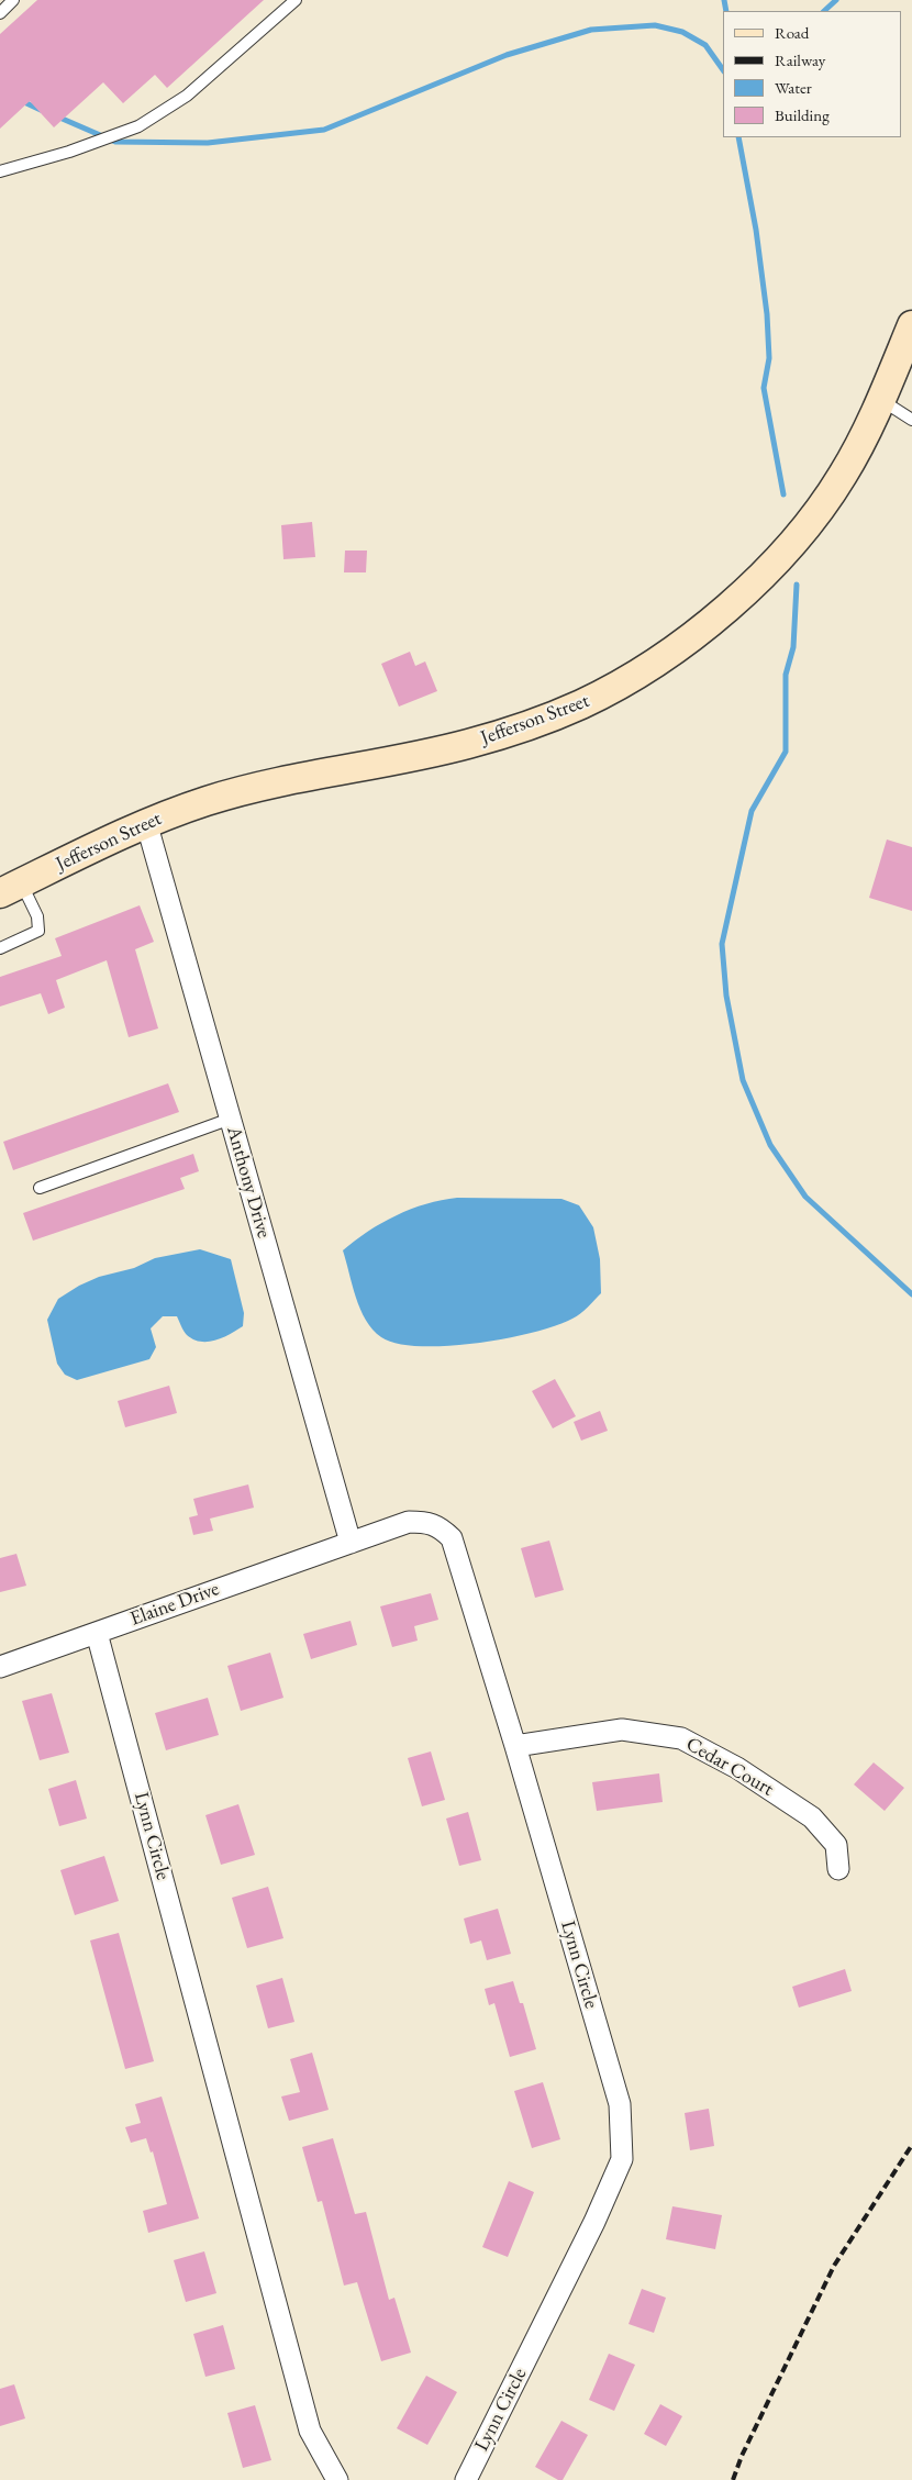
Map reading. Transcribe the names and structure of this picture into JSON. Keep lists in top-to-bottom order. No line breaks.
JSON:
{"streets":{"street":["Jefferson Street","Anthony Drive","Elaine Drive","Cedar Court","Lynn Circle"]},"crossings":[["Jefferson Street","Anthony Drive"],["Anthony Drive","Elaine Drive"],["Anthony Drive","Lynn Circle"],["Elaine Drive","Lynn Circle"],["Cedar Court","Lynn Circle"]],"legend":["Road","Railway","Water","Building"]}
